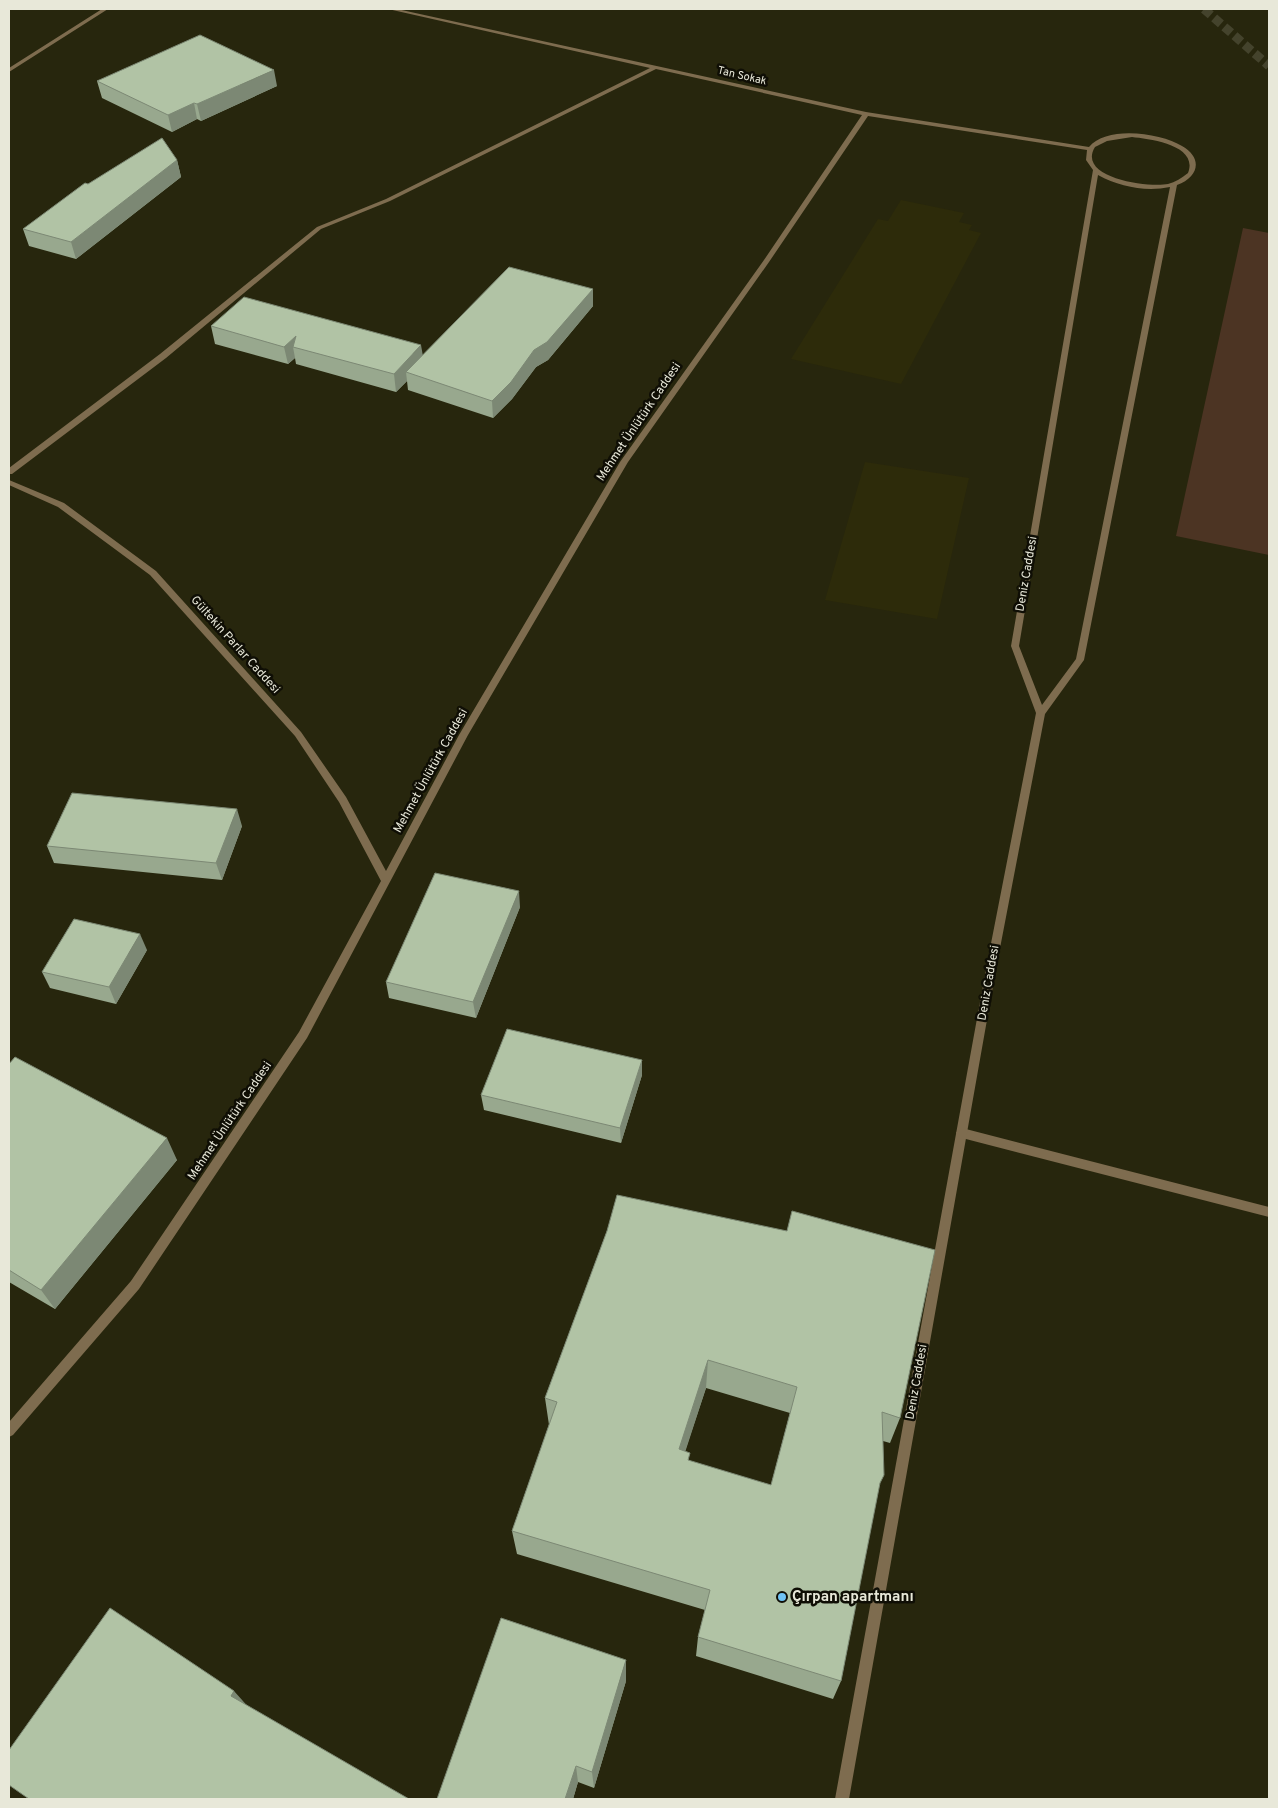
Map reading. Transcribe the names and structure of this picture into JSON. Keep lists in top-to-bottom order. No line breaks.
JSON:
{"streets":{"street":["Tan Sokak","Mehmet Ünlütürk Caddesi","Deniz Caddesi","Gültekin Parlar Caddesi"]},"crossings":[["Tan Sokak","Mehmet Ünlütürk Caddesi"],["Tan Sokak","Deniz Caddesi"],["Mehmet Ünlütürk Caddesi","Gültekin Parlar Caddesi"]],"places":["Çırpan apartmanı"]}
